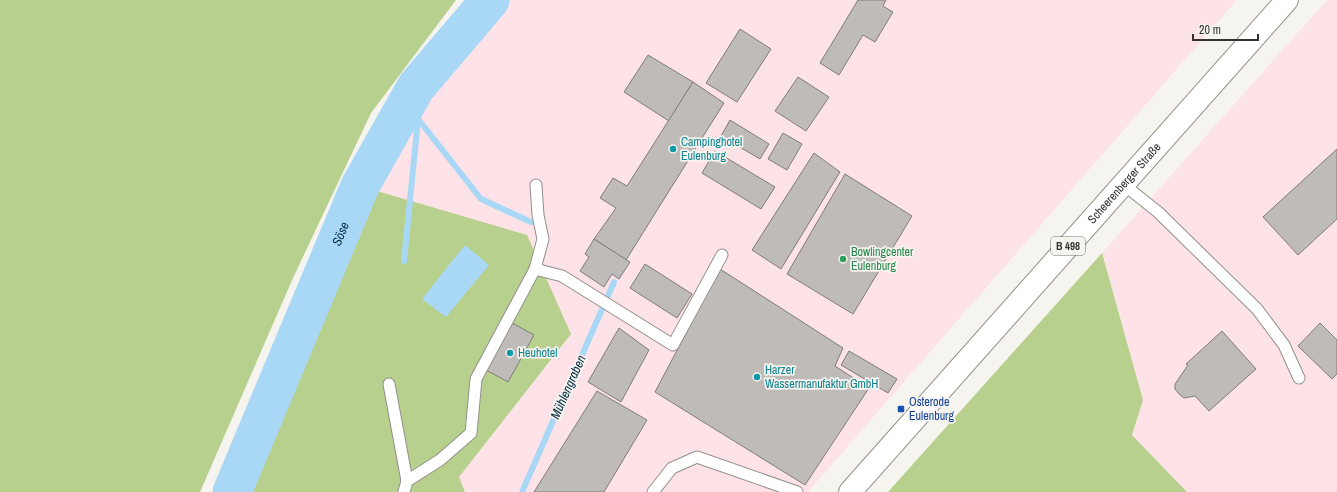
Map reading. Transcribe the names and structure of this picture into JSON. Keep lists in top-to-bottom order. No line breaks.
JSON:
{"streets":{"main road":["Scheerenberger Straße","B 498"]},"water":["Söse","Mühlengraben"],"places":{"other":["Campinghotel Eulenburg","Bowlingcenter Eulenburg","Heuhotel","Harzer Wassermanufaktur GmbH"],"transit":["Osterode Eulenburg"]},"scale_bar":"20 m"}
